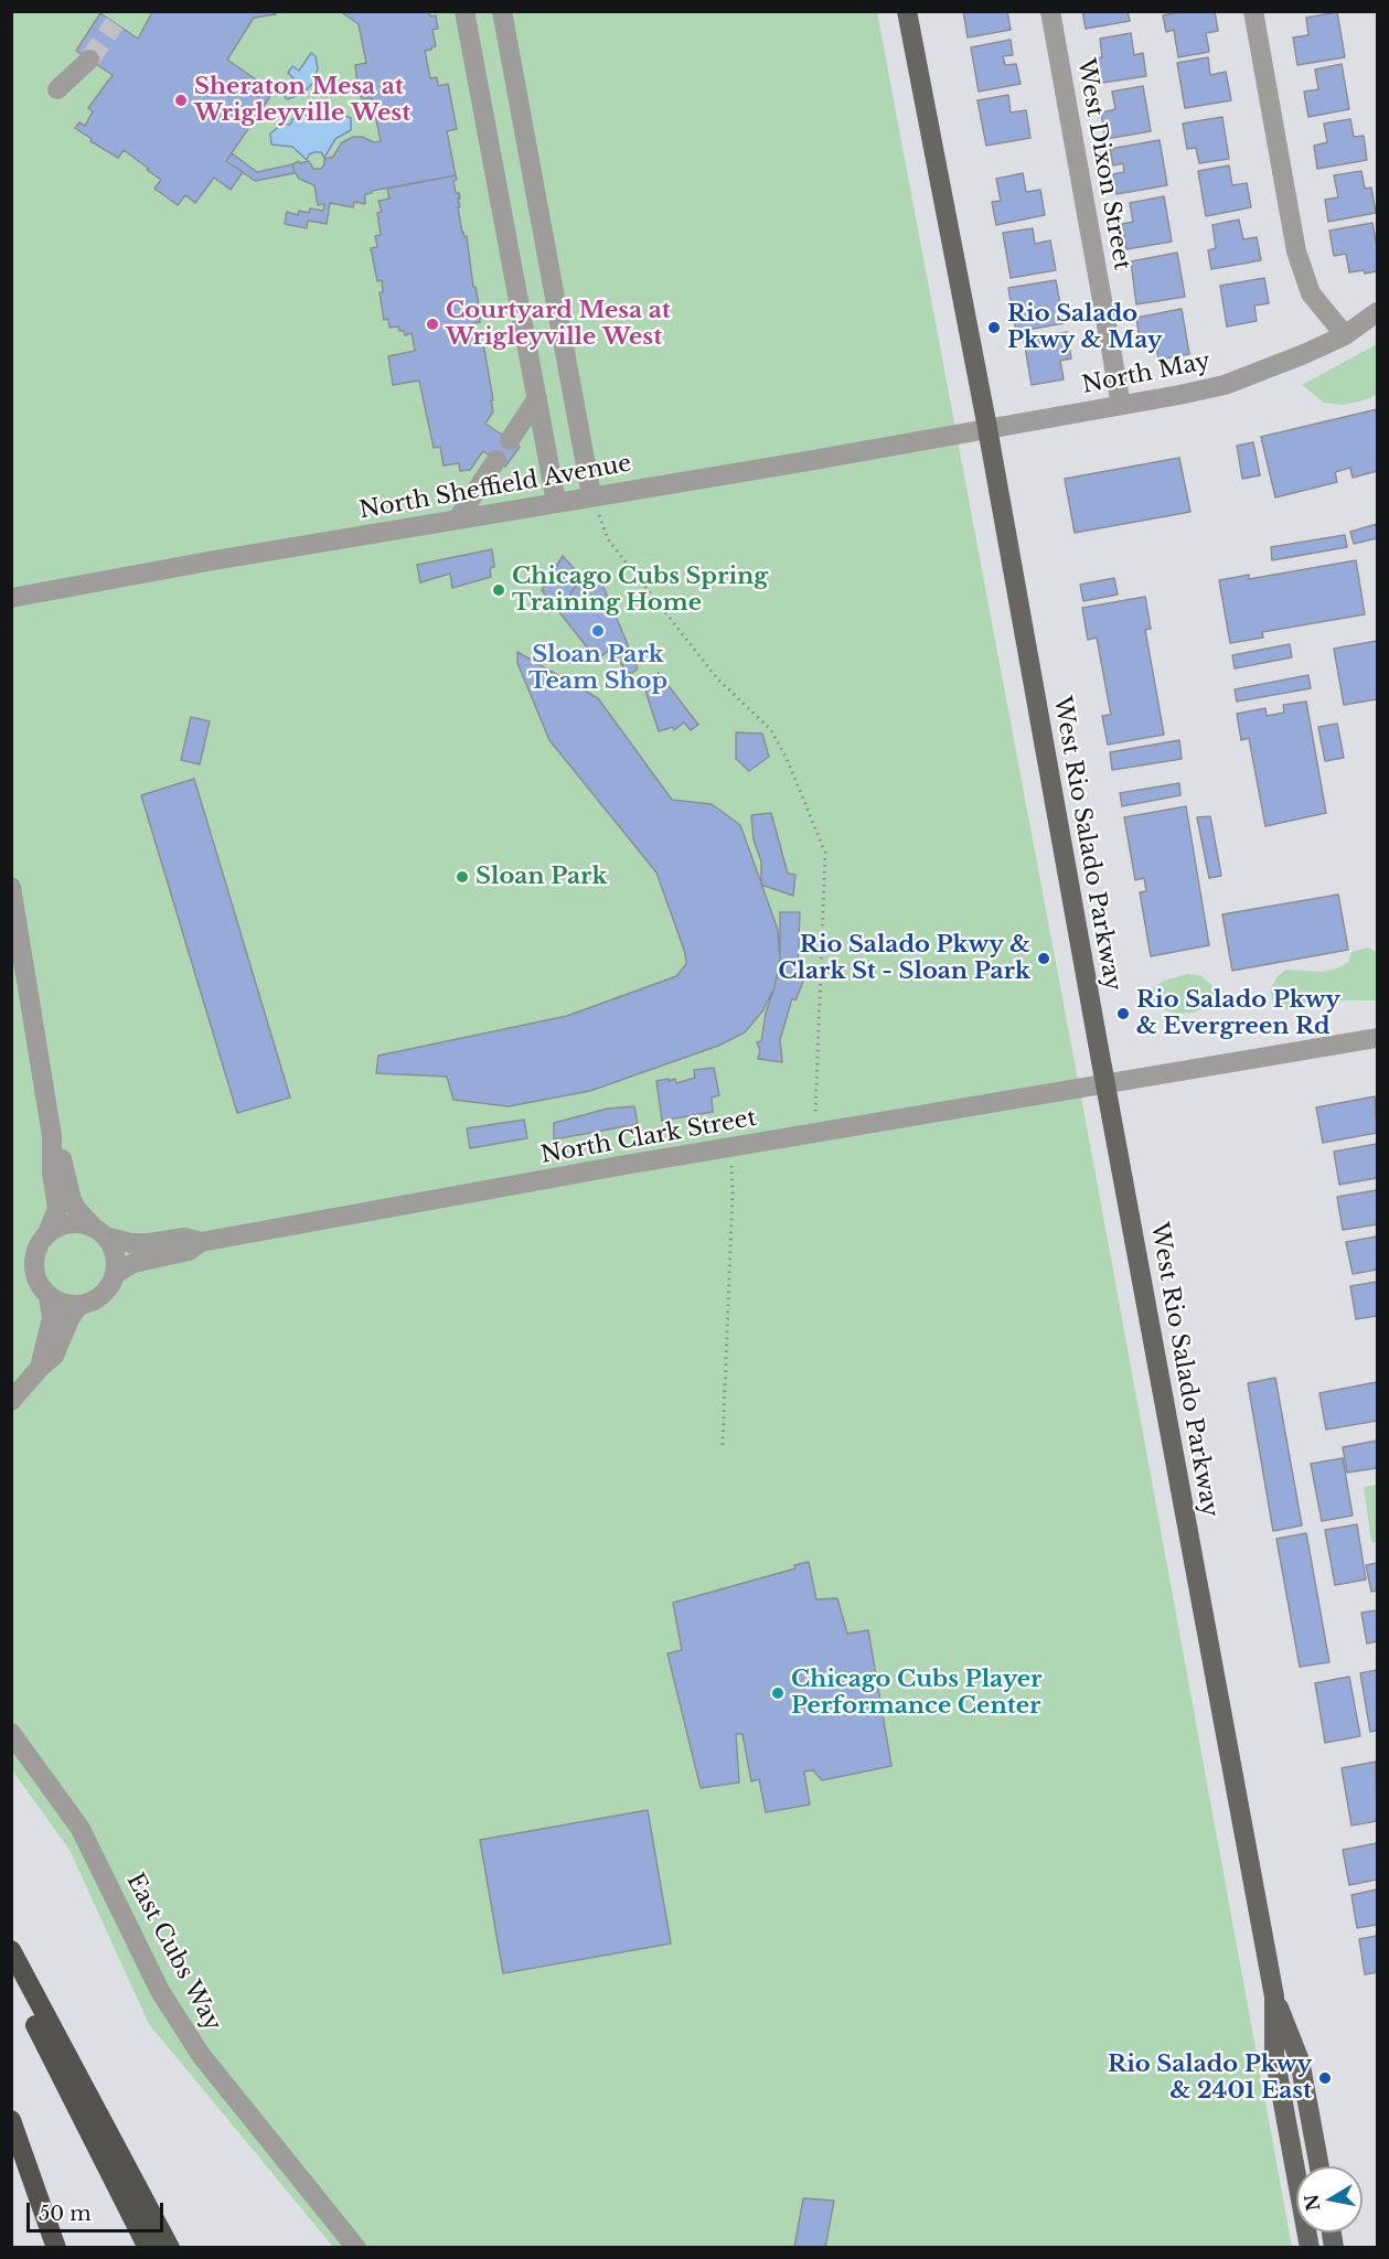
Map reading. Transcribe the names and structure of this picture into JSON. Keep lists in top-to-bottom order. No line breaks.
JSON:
{"streets":{"main road":["West Rio Salado Parkway"],"street":["West Dixon Street","North May","North Sheffield Avenue","North Clark Street","East Cubs Way"]},"crossings":[["West Dixon Street","North May"],["North May","North Sheffield Avenue"],["North May","West Rio Salado Parkway"],["North Sheffield Avenue","West Rio Salado Parkway"],["West Rio Salado Parkway","North Clark Street"]],"places":["Sheraton Mesa at Wrigleyville West","Courtyard Mesa at Wrigleyville West","Rio Salado Pkwy & May","Chicago Cubs Spring Training Home","Sloan Park Team Shop","Sloan Park","Rio Salado Pkwy & Clark St - Sloan Park","Rio Salado Pkwy & Evergreen Rd","Chicago Cubs Player Performance Center","Rio Salado Pkwy & 2401 East"],"scale_bar":"50 m","north":"left"}
